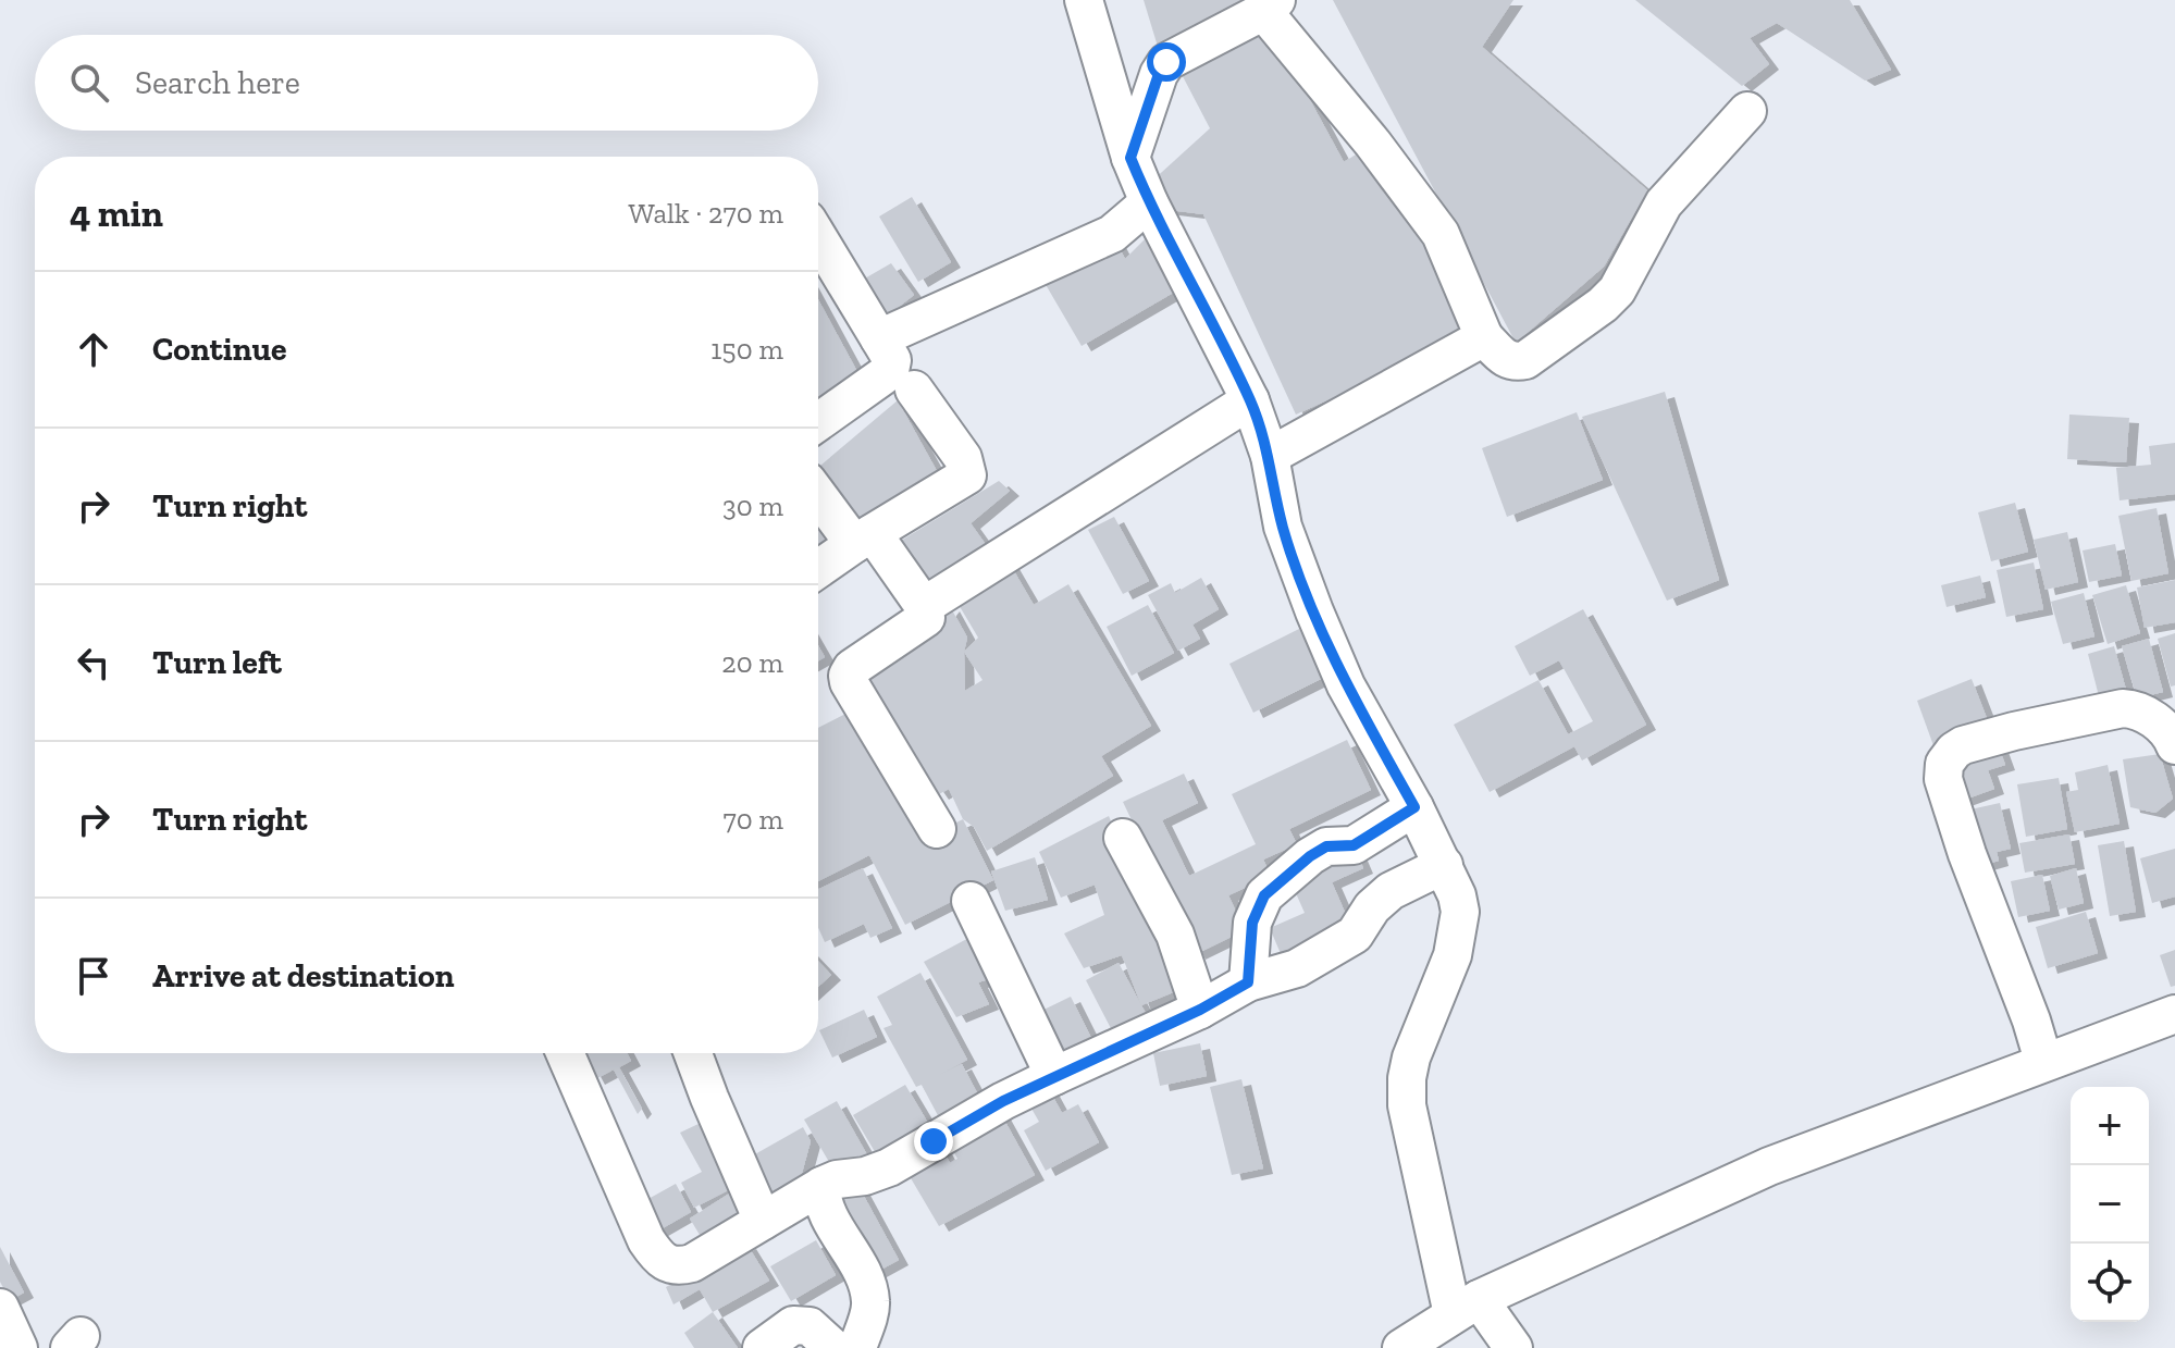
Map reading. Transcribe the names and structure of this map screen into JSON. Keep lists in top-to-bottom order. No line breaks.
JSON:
{"page":{"search":"Search here","heading":["4 min","Walk · 270 m"],"list":[["Continue","150 m"],["Turn right","30 m"],["Turn left","20 m"],["Turn right","70 m"],"Arrive at destination"],"map_buttons":["+","−"]}}
